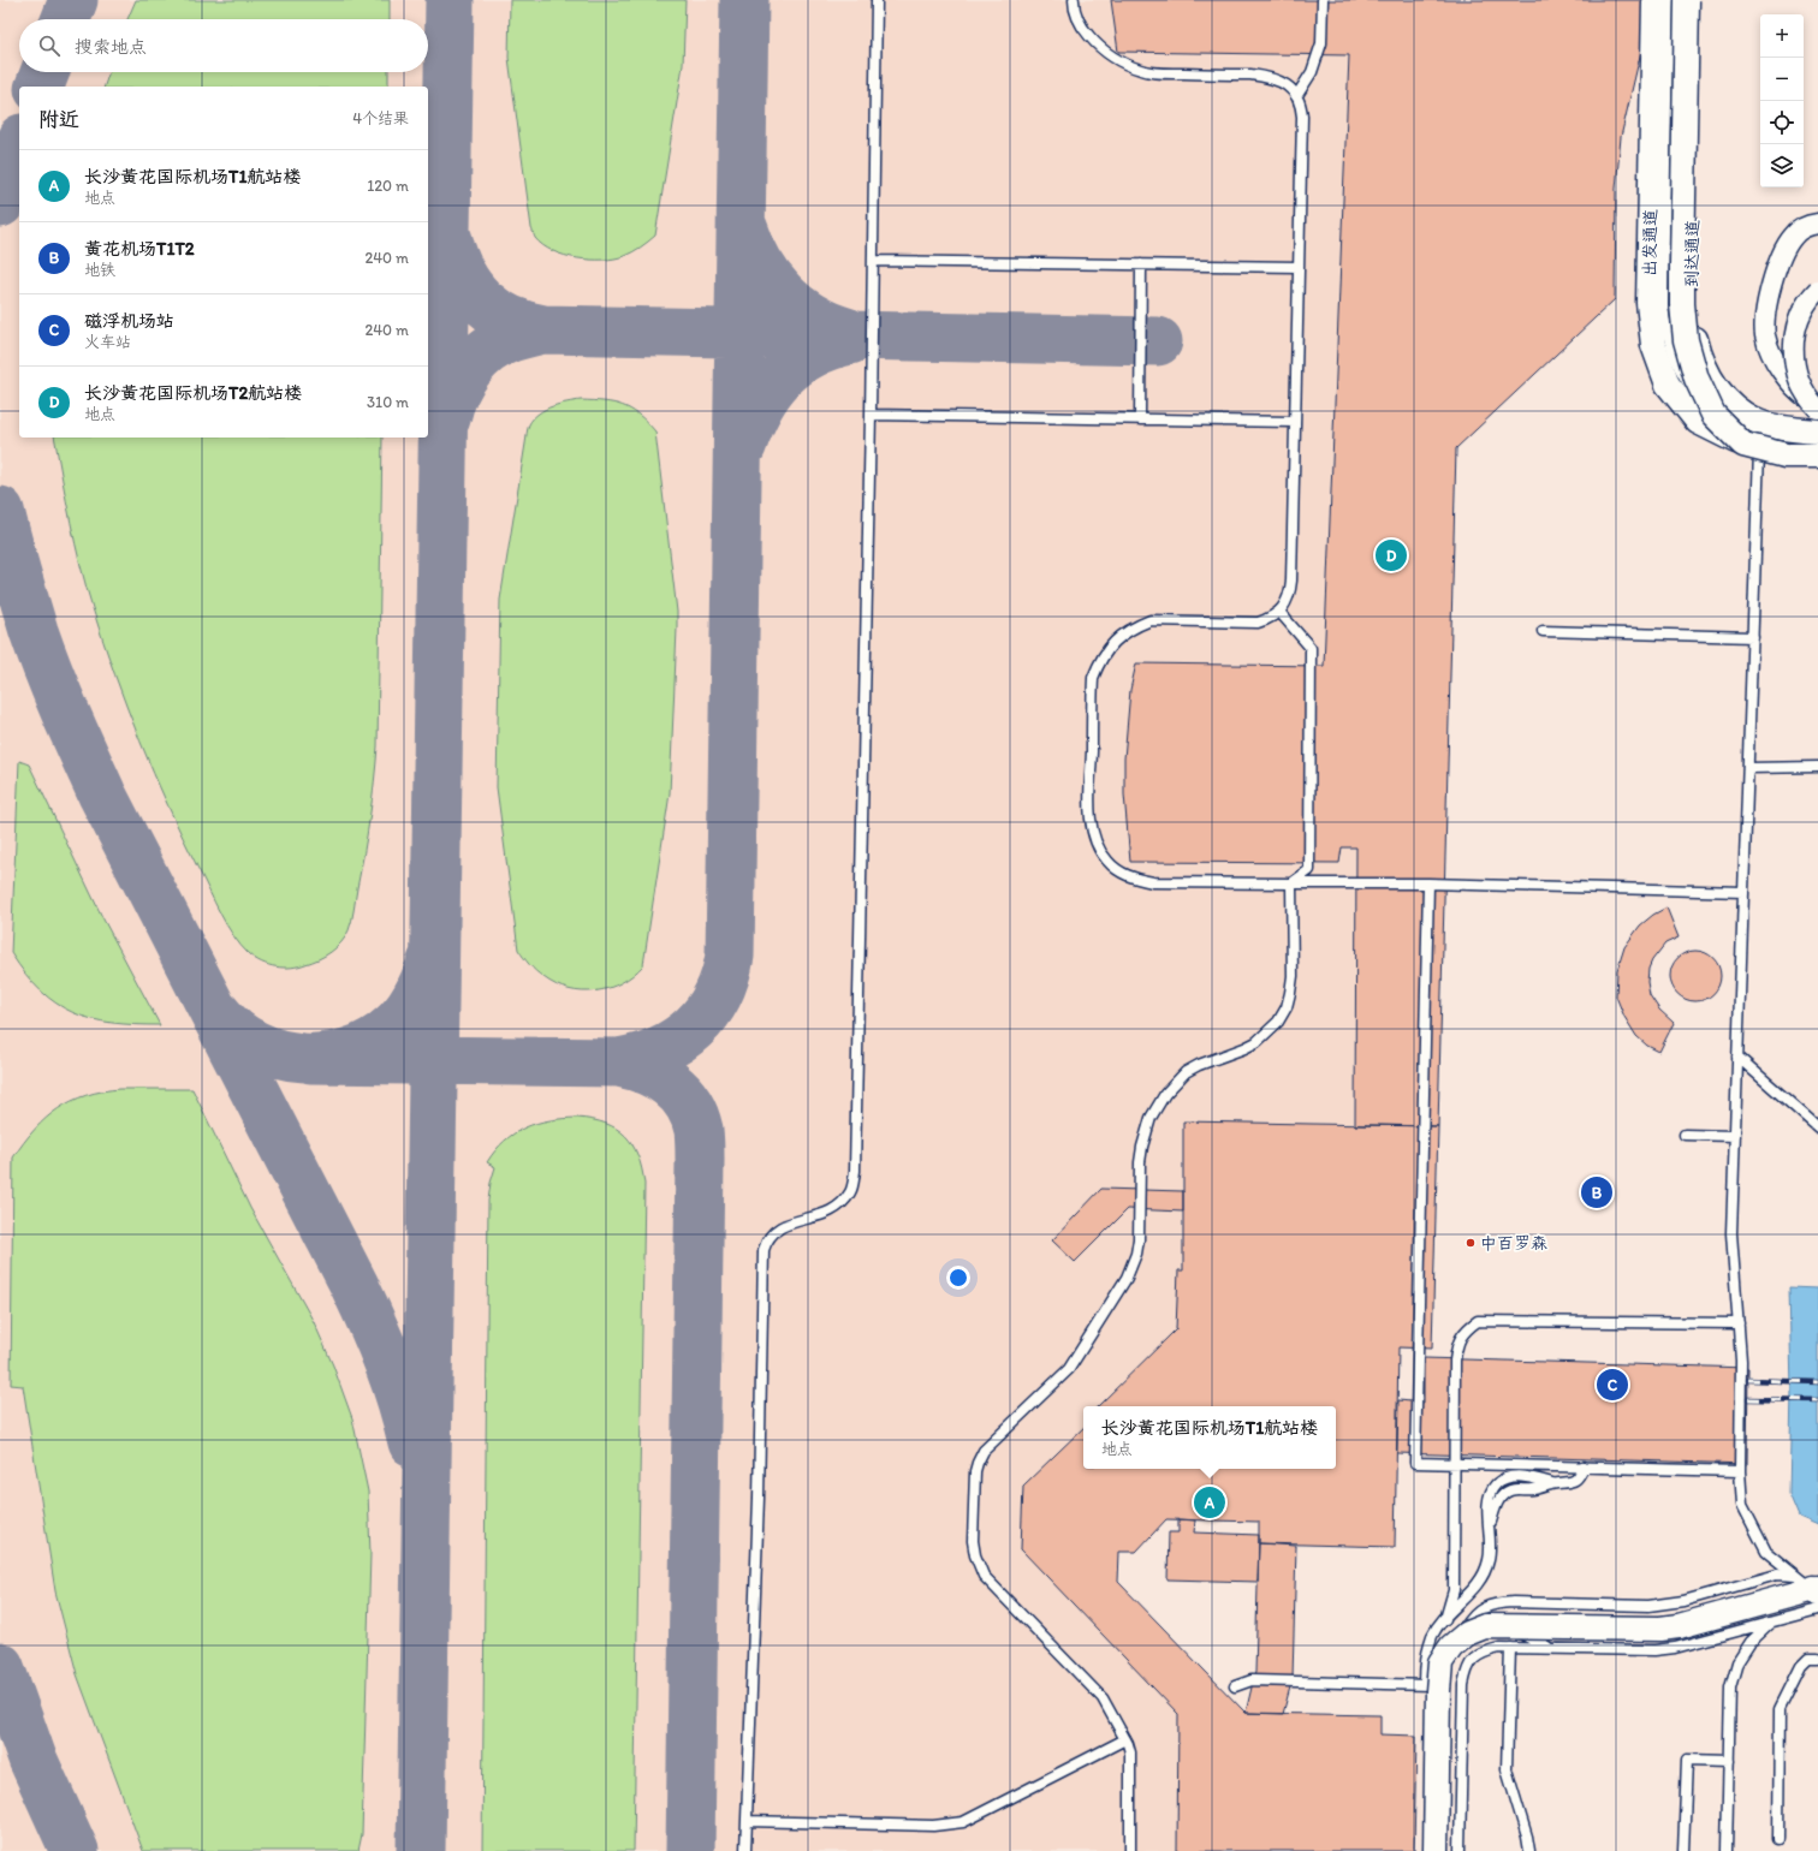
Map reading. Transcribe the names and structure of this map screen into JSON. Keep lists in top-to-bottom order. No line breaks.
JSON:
{"streets":{"street":["出发通道","到达通道"]},"places":["中百罗森"],"page":{"map_buttons":["+","−"],"search":"搜索地点","heading":["附近","4个结果"],"list":[{"mark":"A","name":"长沙黄花国际机场T1航站楼","note":"地点","value":"120 m"},{"mark":"B","name":"黄花机场T1T2","note":"地铁","value":"240 m"},{"mark":"C","name":"磁浮机场站","note":"火车站","value":"240 m"},{"mark":"D","name":"长沙黄花国际机场T2航站楼","note":"地点","value":"310 m"}],"pins":["D","B","C","A"],"popup":["长沙黄花国际机场T1航站楼","地点"]}}
